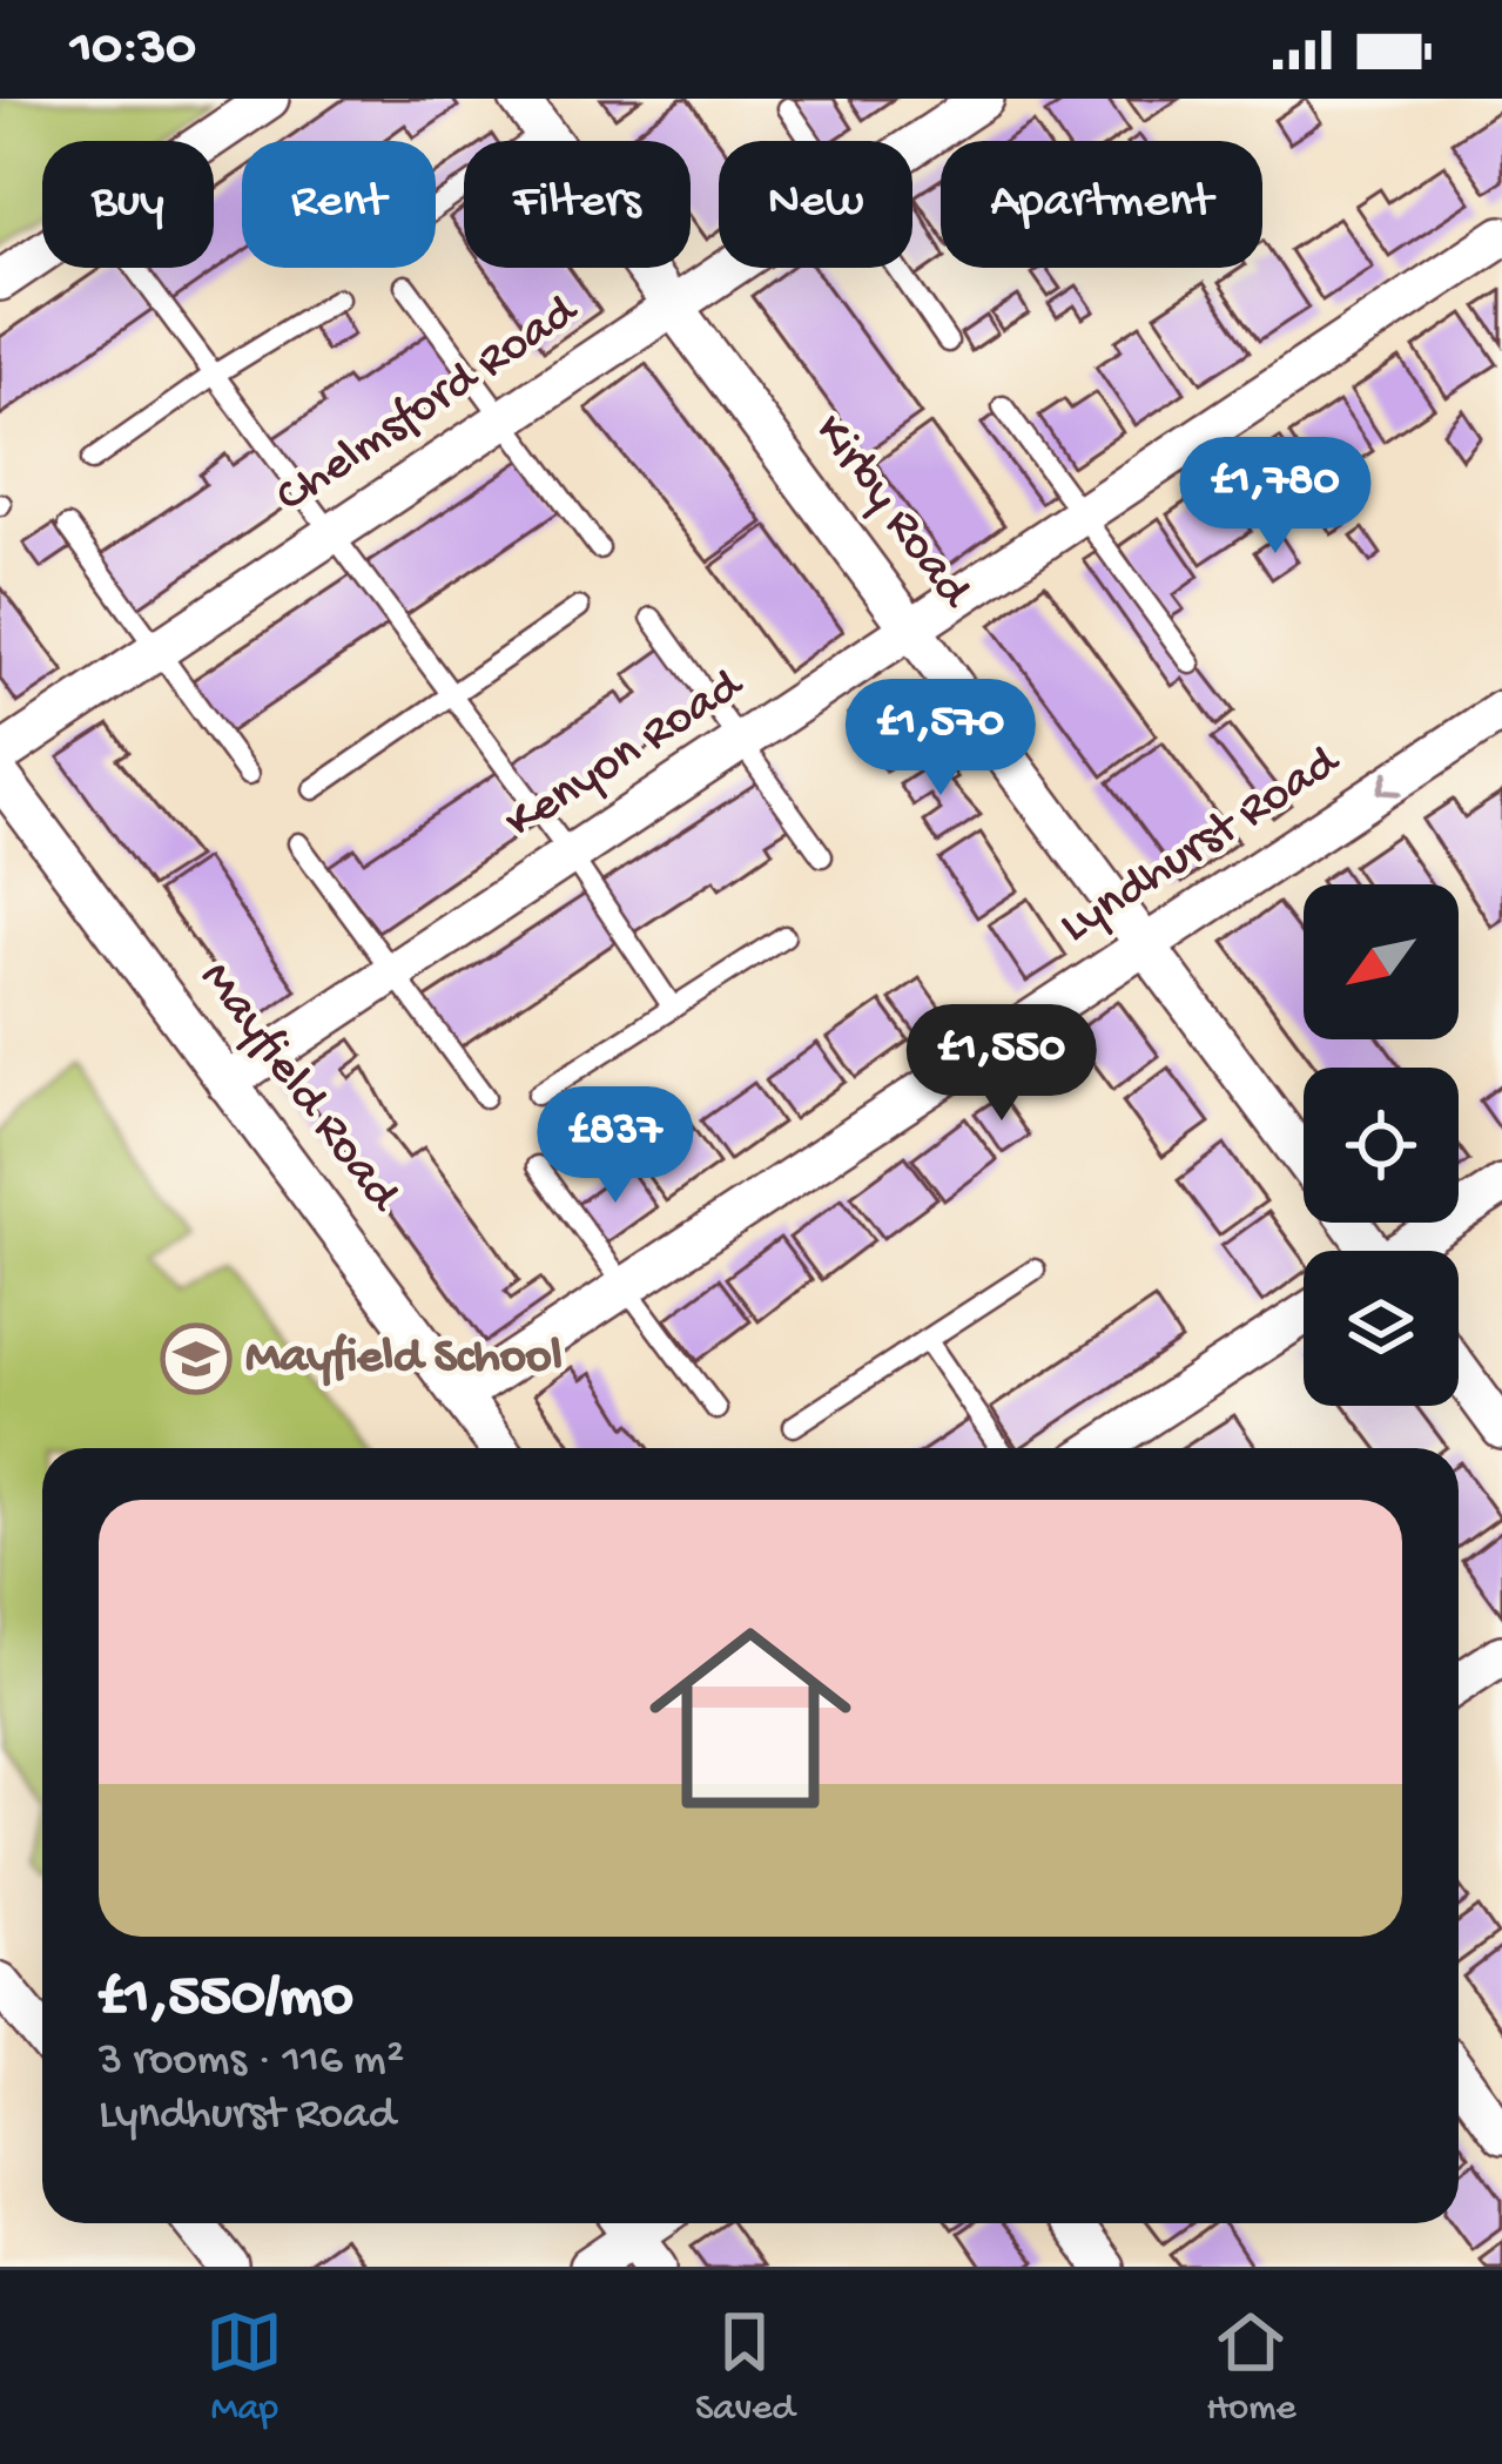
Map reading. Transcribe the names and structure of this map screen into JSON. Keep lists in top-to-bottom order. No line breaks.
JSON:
{"streets":{"street":["Chelmsford Road","Kirby Road","Kenyon Road","Lyndhurst Road","Mayfield Road"]},"crossings":[["Chelmsford Road","Kirby Road"],["Kirby Road","Kenyon Road"],["Kirby Road","Lyndhurst Road"],["Kenyon Road","Mayfield Road"],["Lyndhurst Road","Mayfield Road"]],"places":{"school or university":["Mayfield School"]},"north":"bottom left","page":{"status":"10:30","chip":["Buy","Rent","Filters","New","Apartment"],"price":["£1,780","£1,570","£1,550","£837"],"list":[{"name":"£1,550/mo","note":"3 rooms · 116 m² · Lyndhurst Road"}],"tabs":["Map","Saved","Home"]}}
